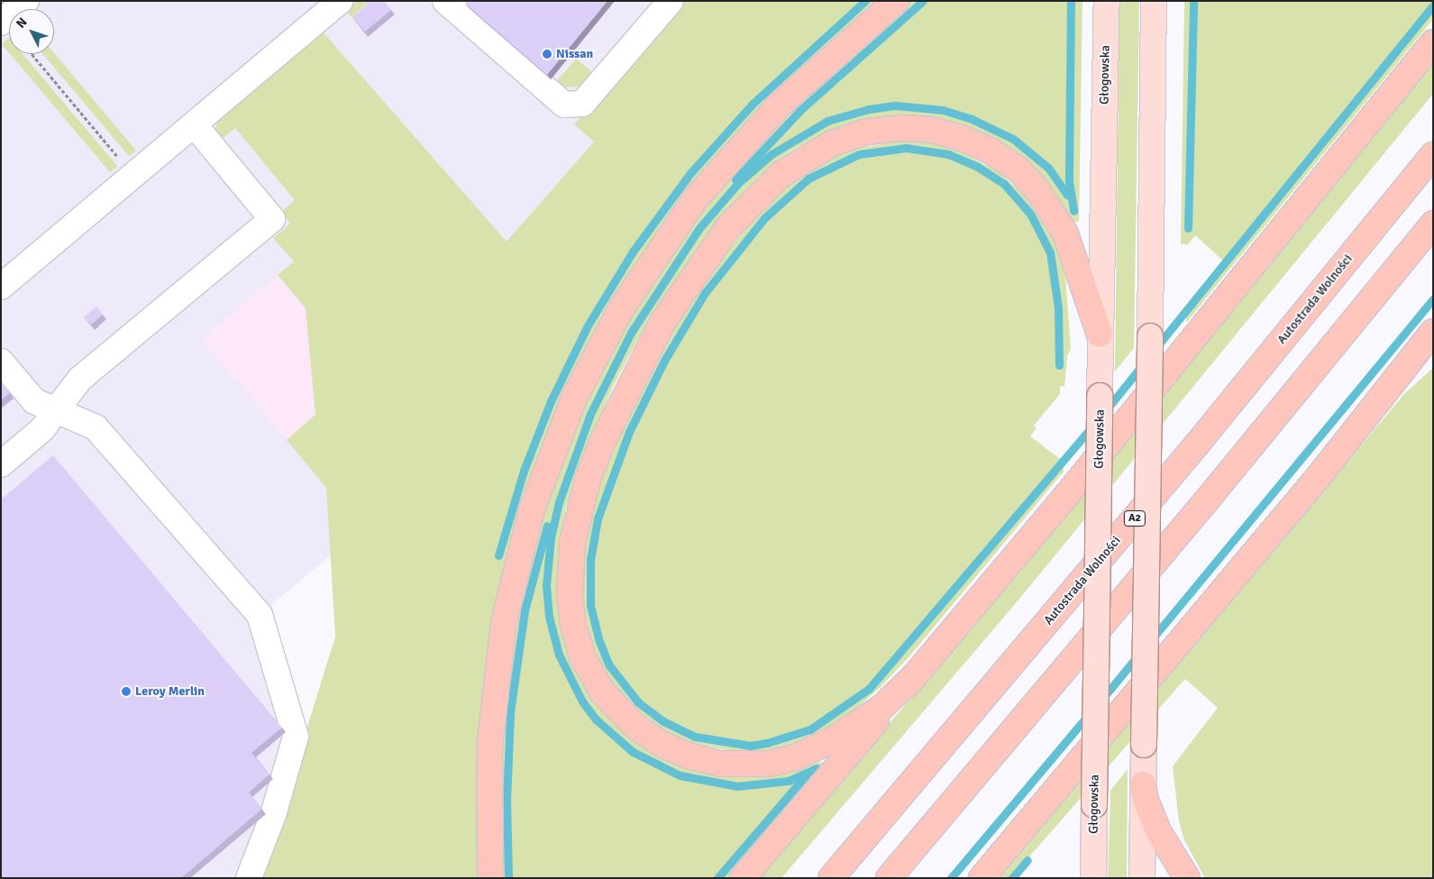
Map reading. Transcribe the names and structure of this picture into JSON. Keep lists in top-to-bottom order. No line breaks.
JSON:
{"streets":{"highway":["Autostrada Wolności","A2"],"main road":["Głogowska"]},"places":["Nissan","Leroy Merlin"],"north":"top left"}
